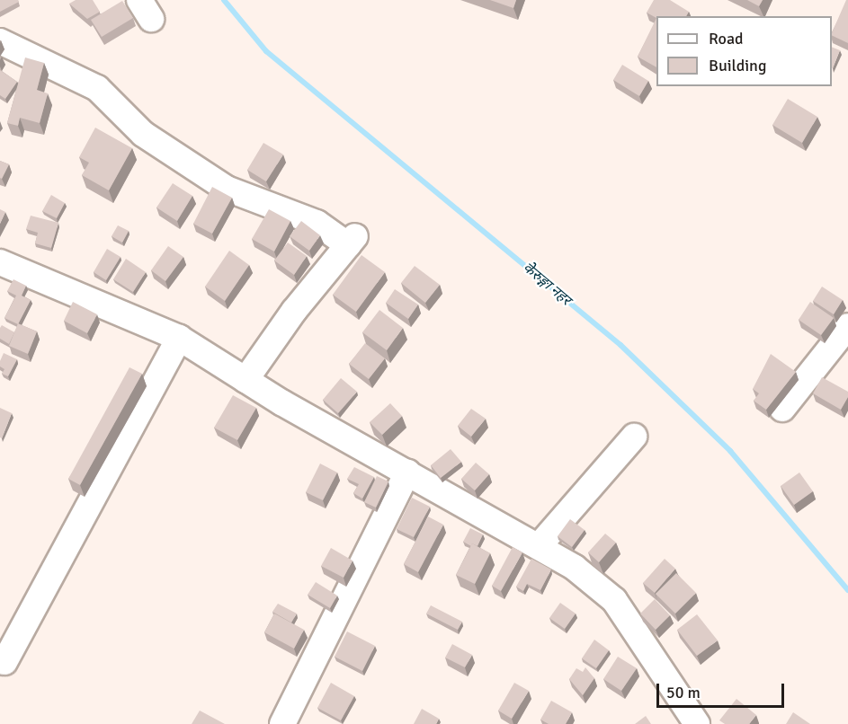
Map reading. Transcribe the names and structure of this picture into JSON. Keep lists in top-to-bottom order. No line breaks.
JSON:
{"water":["केेरुङ्गा नहर"],"legend":["Road","Building"],"scale_bar":"50 m"}
